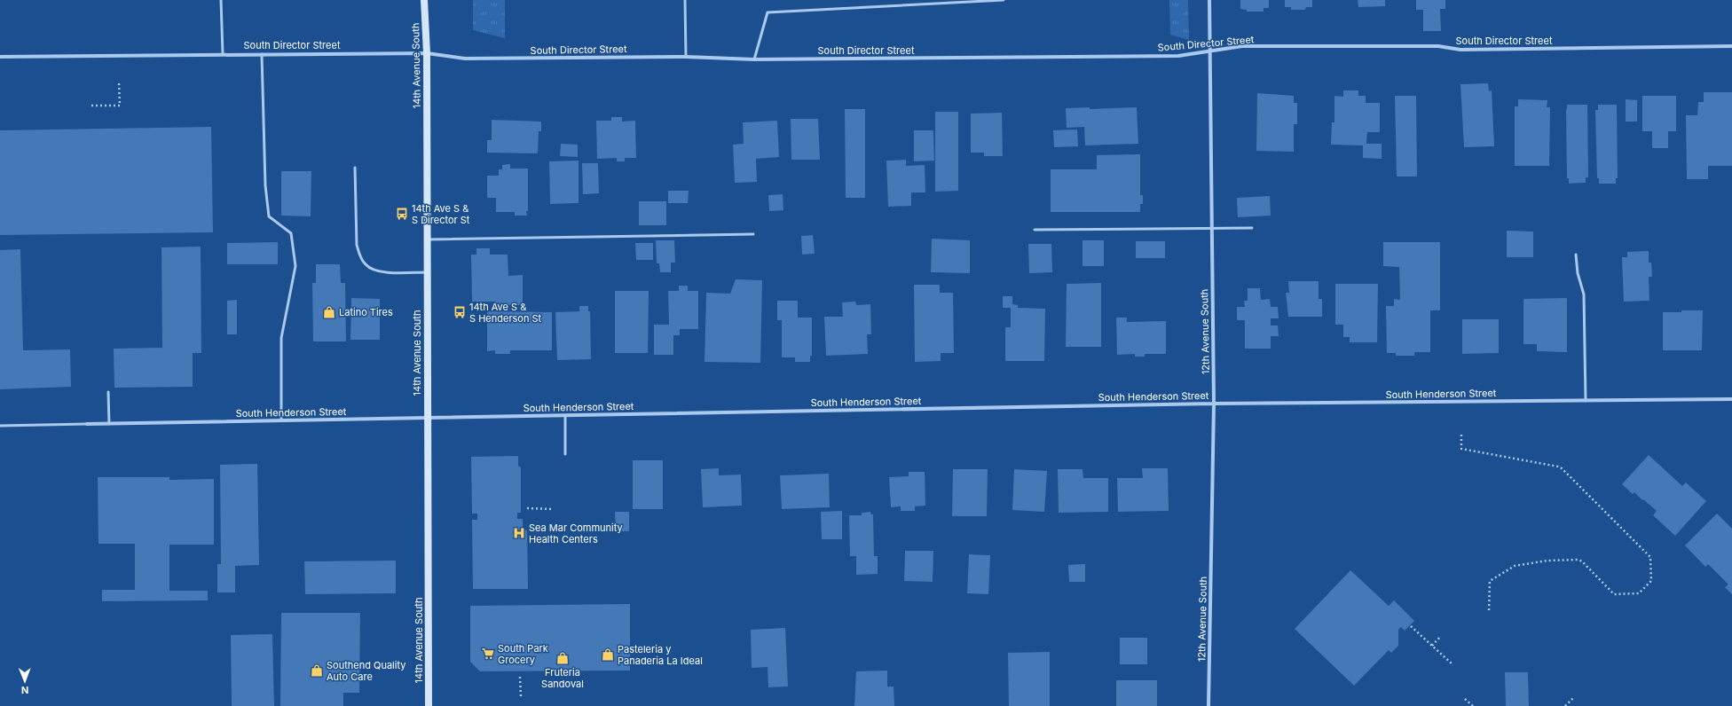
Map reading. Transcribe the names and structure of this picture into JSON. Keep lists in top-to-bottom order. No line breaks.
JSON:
{"streets":{"main road":["14th Avenue South"],"street":["South Director Street","12th Avenue South","South Henderson Street"]},"crossings":[["South Director Street","14th Avenue South"],["South Director Street","12th Avenue South"],["14th Avenue South","South Henderson Street"],["12th Avenue South","South Henderson Street"]],"places":{"bus stop":["14th Ave S & S Director St","14th Ave S & S Henderson St"],"shop":["Latino Tires","Pasteleria y Panaderia La Ideal","Fruteria Sandoval","Southend Quality Auto Care"],"hospital":["Sea Mar Community Health Centers"],"supermarket":["South Park Grocery"]},"north":"bottom"}
